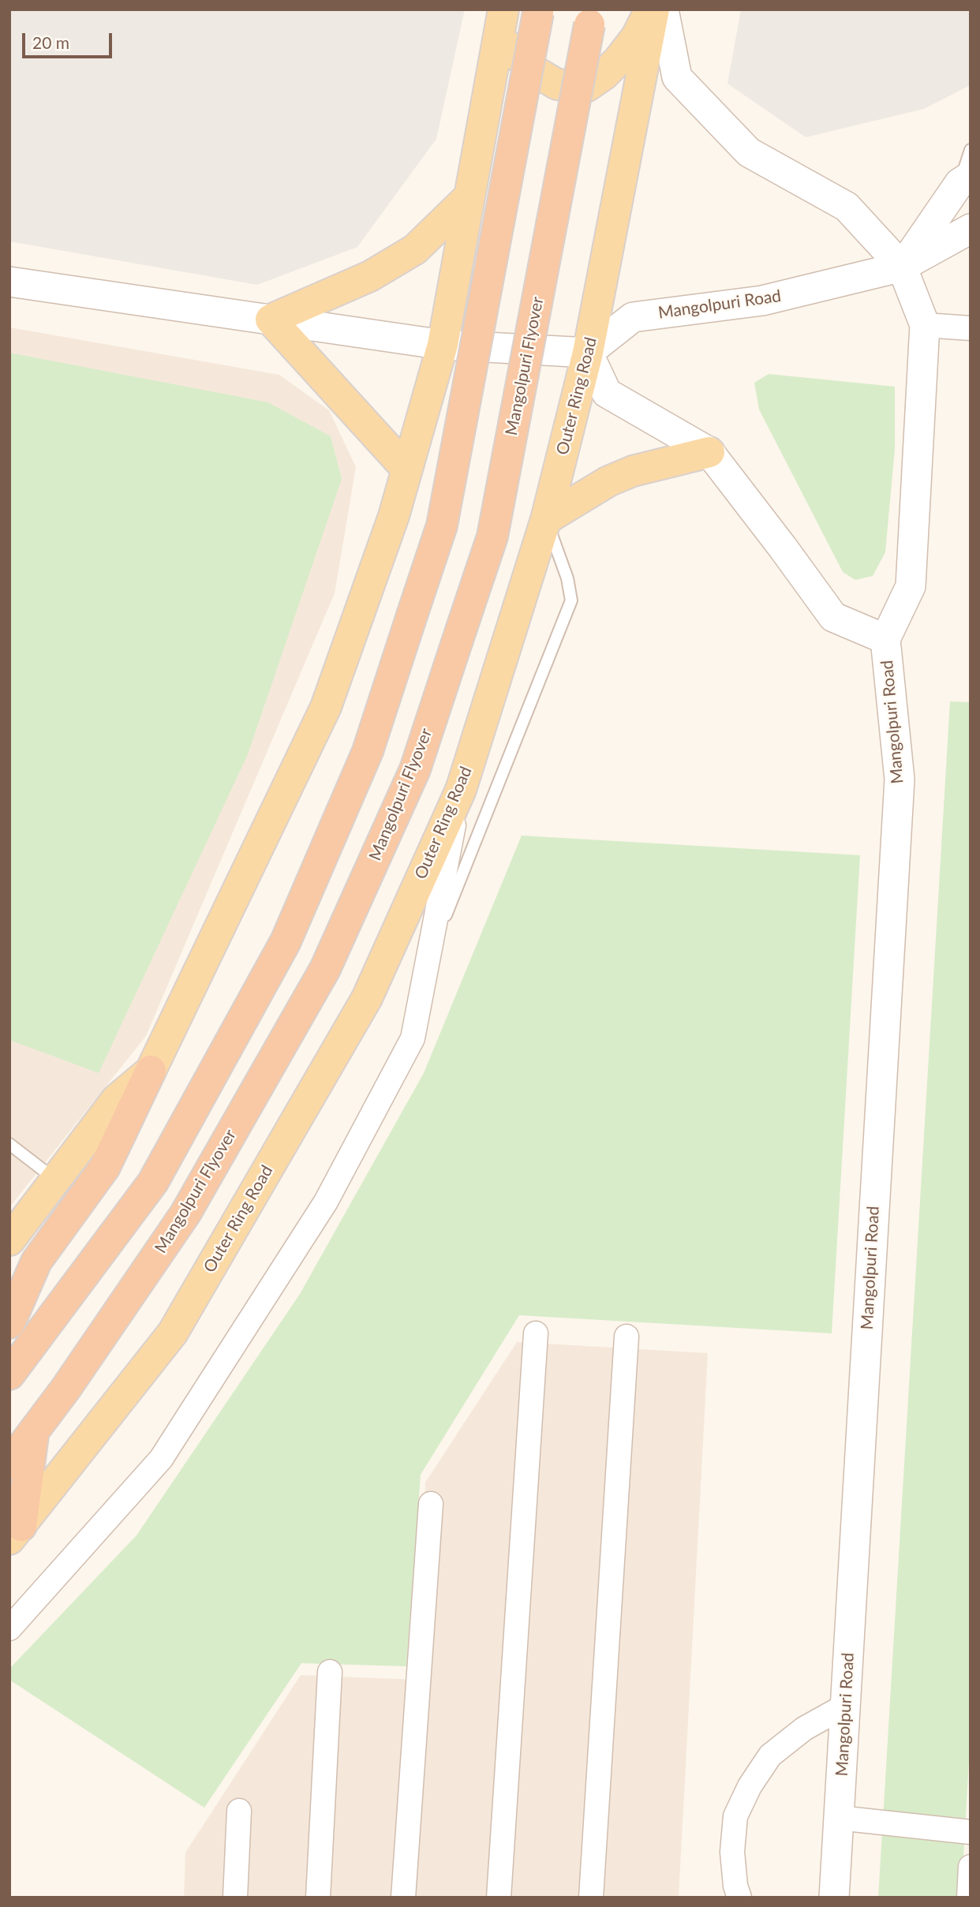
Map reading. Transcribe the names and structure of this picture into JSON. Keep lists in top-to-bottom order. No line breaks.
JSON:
{"streets":{"highway":["Mangolpuri Flyover"],"main road":["Outer Ring Road"],"street":["Mangolpuri Road"]},"crossings":[["Mangolpuri Road","Outer Ring Road"]],"scale_bar":"20 m"}
